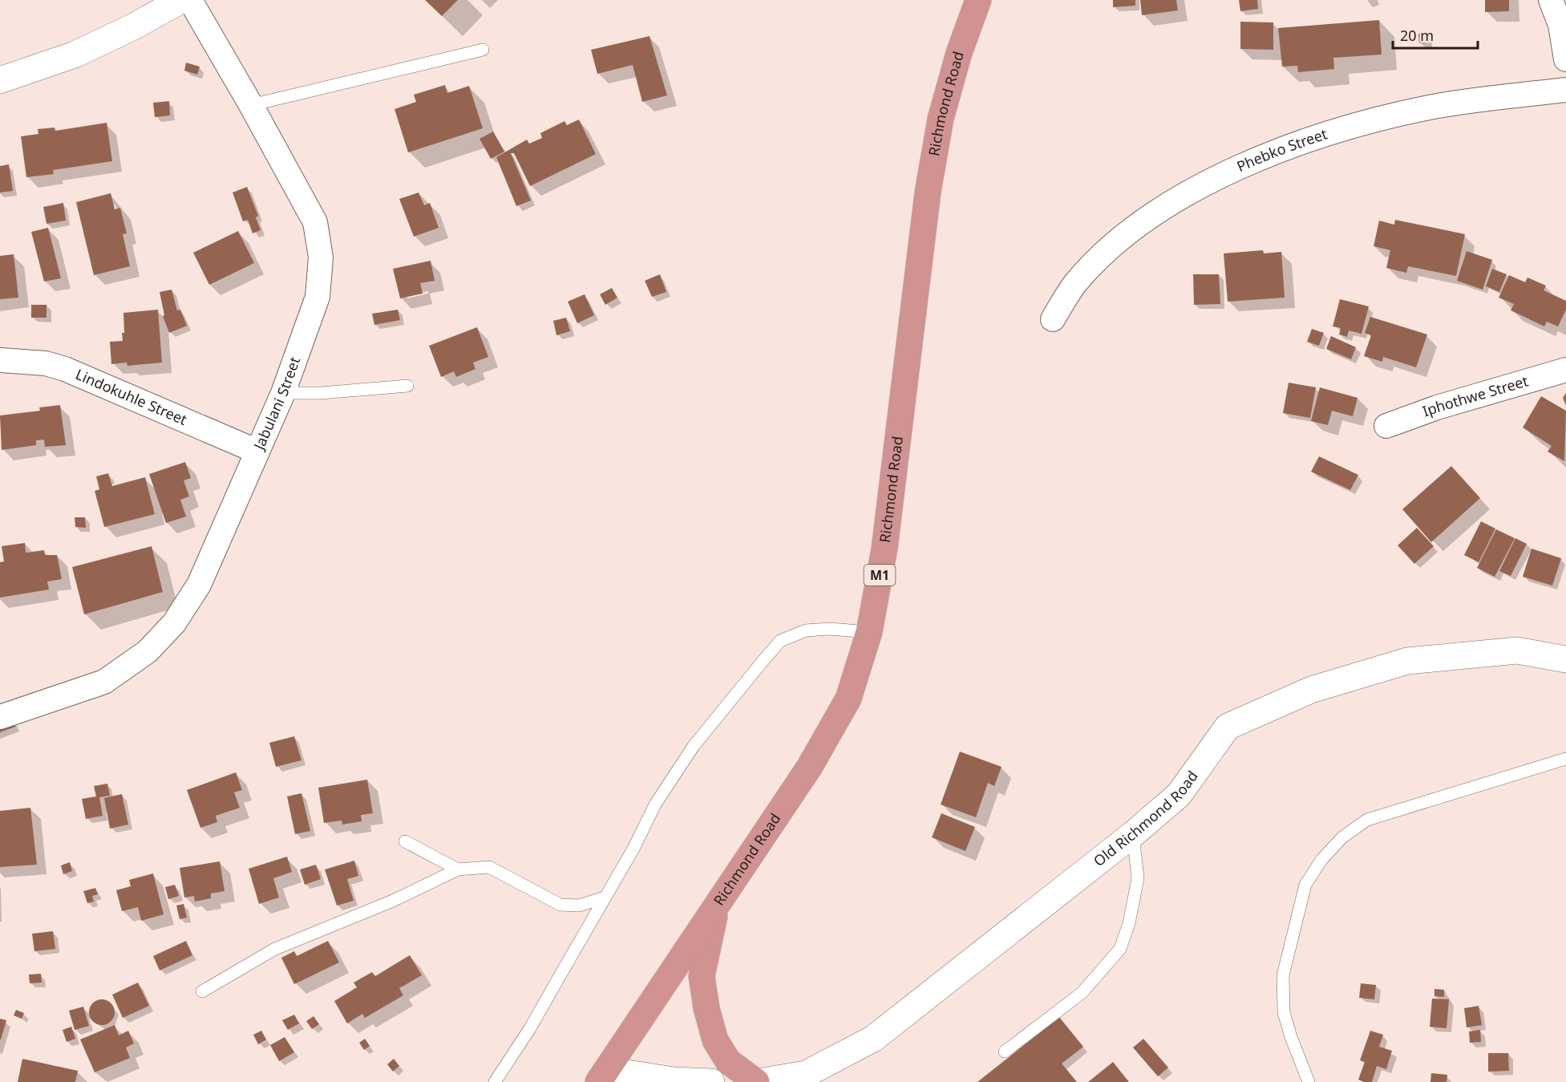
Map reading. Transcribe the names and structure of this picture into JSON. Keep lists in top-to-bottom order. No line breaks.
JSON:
{"streets":{"highway":["Richmond Road","M1"],"street":["Phebko Street","Lindokuhle Street","Iphothwe Street","Jabulani Street","Old Richmond Road"]},"crossings":[["Lindokuhle Street","Jabulani Street"]],"scale_bar":"20 m"}
